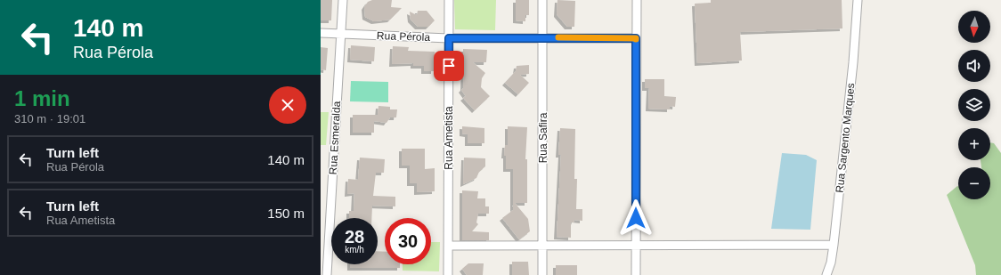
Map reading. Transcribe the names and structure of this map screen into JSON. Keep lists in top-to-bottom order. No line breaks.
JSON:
{"streets":{"street":["Rua Pérola","Rua Esmeralda","Rua Ametista","Rua Safira","Rua Sargento Marques"]},"crossings":[["Rua Pérola","Rua Esmeralda"],["Rua Pérola","Rua Ametista"],["Rua Pérola","Rua Safira"]],"north":"bottom","page":{"turn":["140 m","Rua Pérola"],"map_buttons":["+","−"],"heading":["1 min","310 m · 19:01"],"list":[{"name":"Turn left","note":"Rua Pérola","value":"140 m"},{"name":"Turn left","note":"Rua Ametista","value":"150 m"}],"speed":"28 km/h","limit":"30"}}
